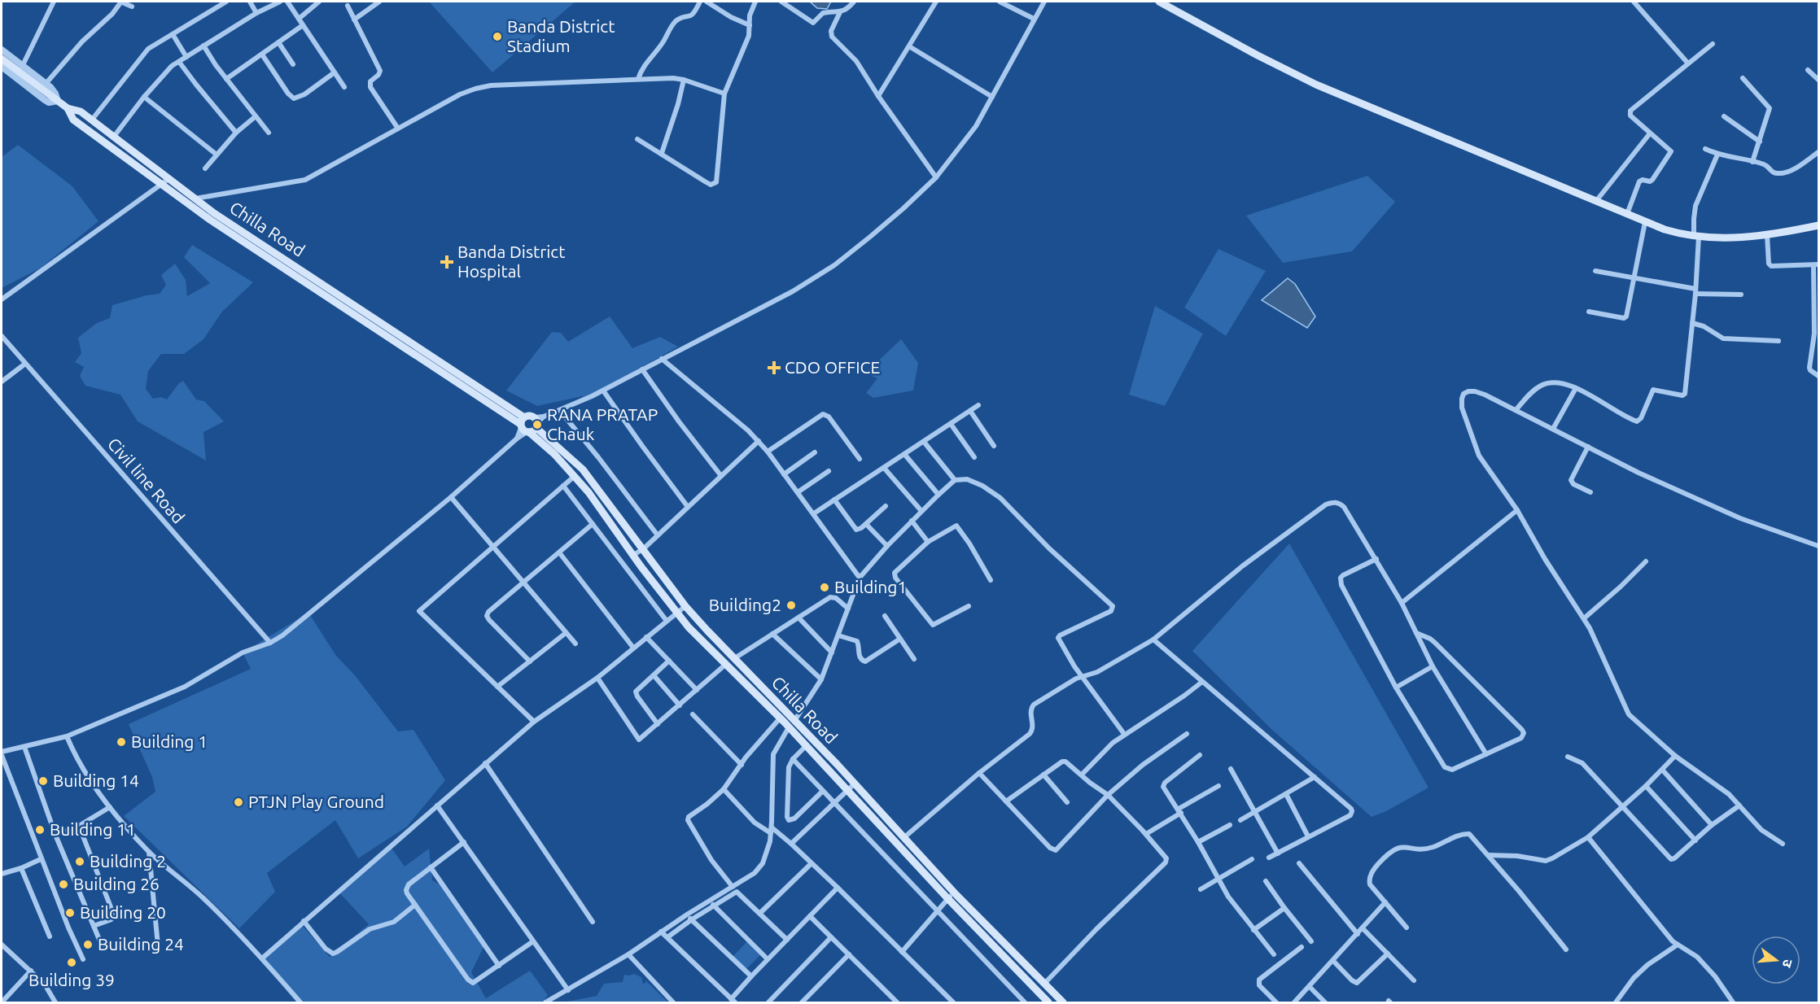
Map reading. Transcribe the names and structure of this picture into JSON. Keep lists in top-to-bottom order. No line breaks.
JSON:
{"streets":{"main road":["Chilla Road"],"street":["Civil line Road"]},"places":{"other":["Banda District Stadium","RANA PRATAP Chauk","Building1","Building2","Building 1","Building 14","PTJN Play Ground","Building 11","Building 2","Building 26","Building 20","Building 24","Building 39"],"health":["Banda District Hospital","CDO OFFICE"]},"north":"right"}
